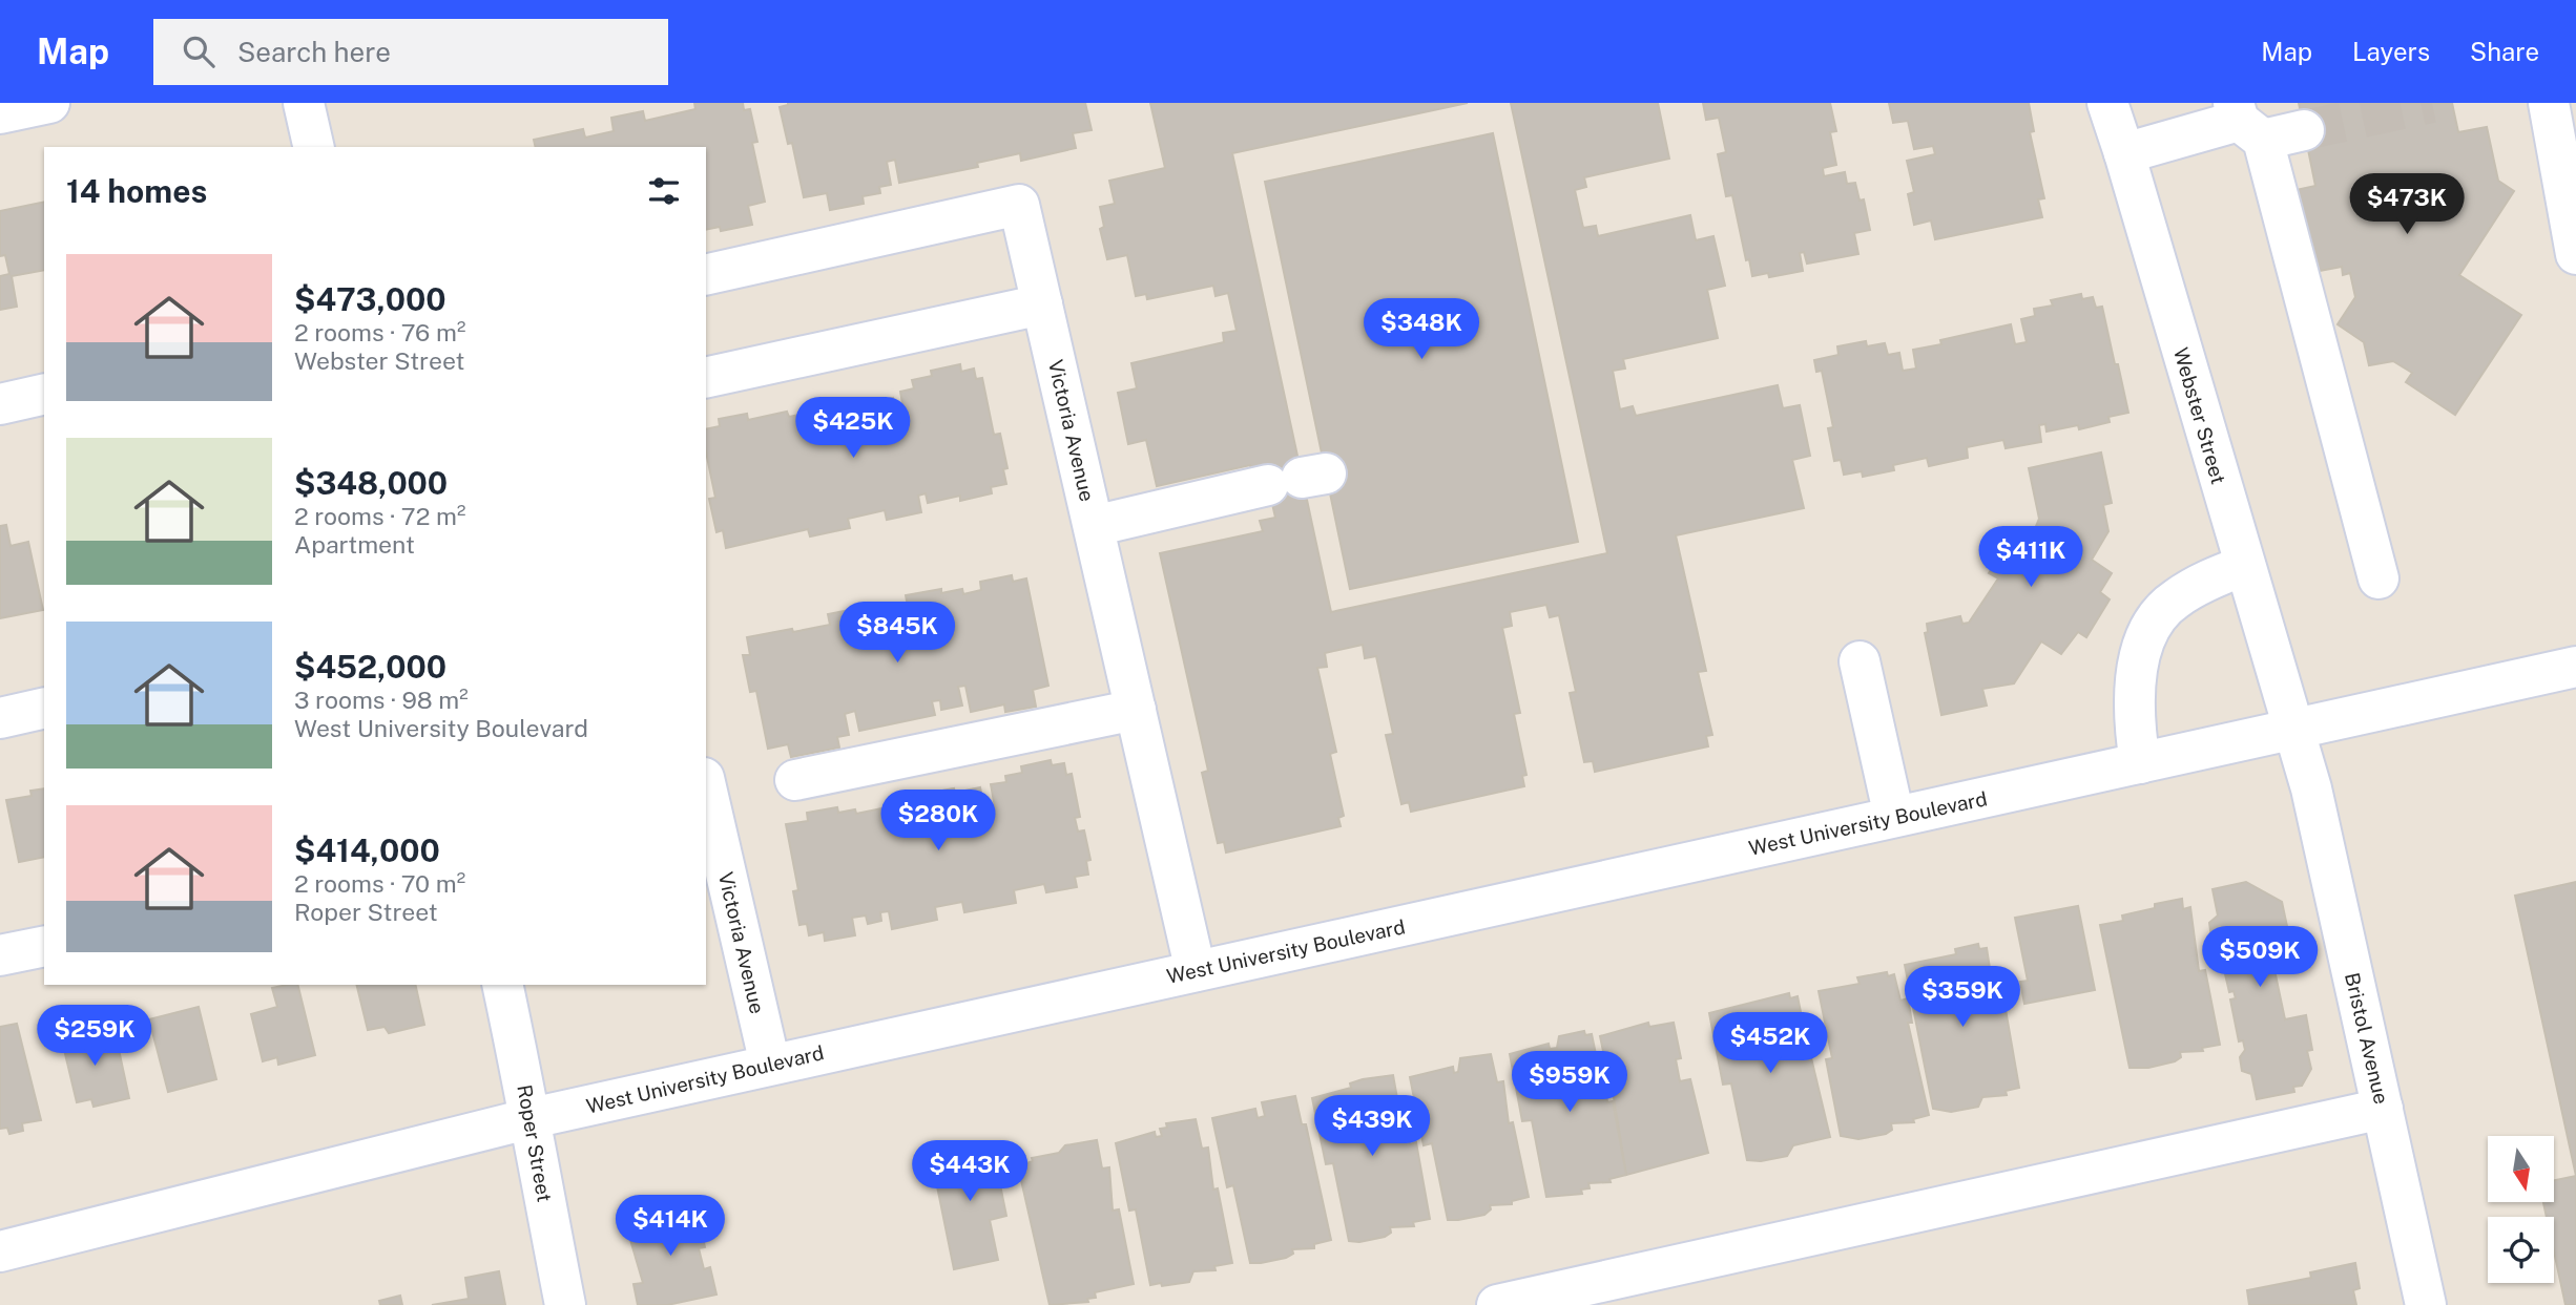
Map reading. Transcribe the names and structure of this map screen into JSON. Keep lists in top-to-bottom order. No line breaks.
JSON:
{"streets":{"street":["Webster Street","Victoria Avenue","West University Boulevard","Bristol Avenue","Roper Street"]},"crossings":[["Webster Street","West University Boulevard"],["Webster Street","Bristol Avenue"],["Victoria Avenue","West University Boulevard"],["West University Boulevard","Bristol Avenue"],["West University Boulevard","Roper Street"]],"north":"bottom","page":{"header":"Map","search":"Search here","nav":["Map","Layers","Share"],"heading":"14 homes","price":["$473K","$348K","$425K","$411K","$845K","$280K","$509K","$359K","$259K","$452K","$959K","$439K","$443K","$414K"],"list":[{"name":"$473,000","note":"2 rooms · 76 m² · Webster Street"},{"name":"$348,000","note":"2 rooms · 72 m² · Apartment"},{"name":"$452,000","note":"3 rooms · 98 m² · West University Boulevard"},{"name":"$414,000","note":"2 rooms · 70 m² · Roper Street"}]}}
